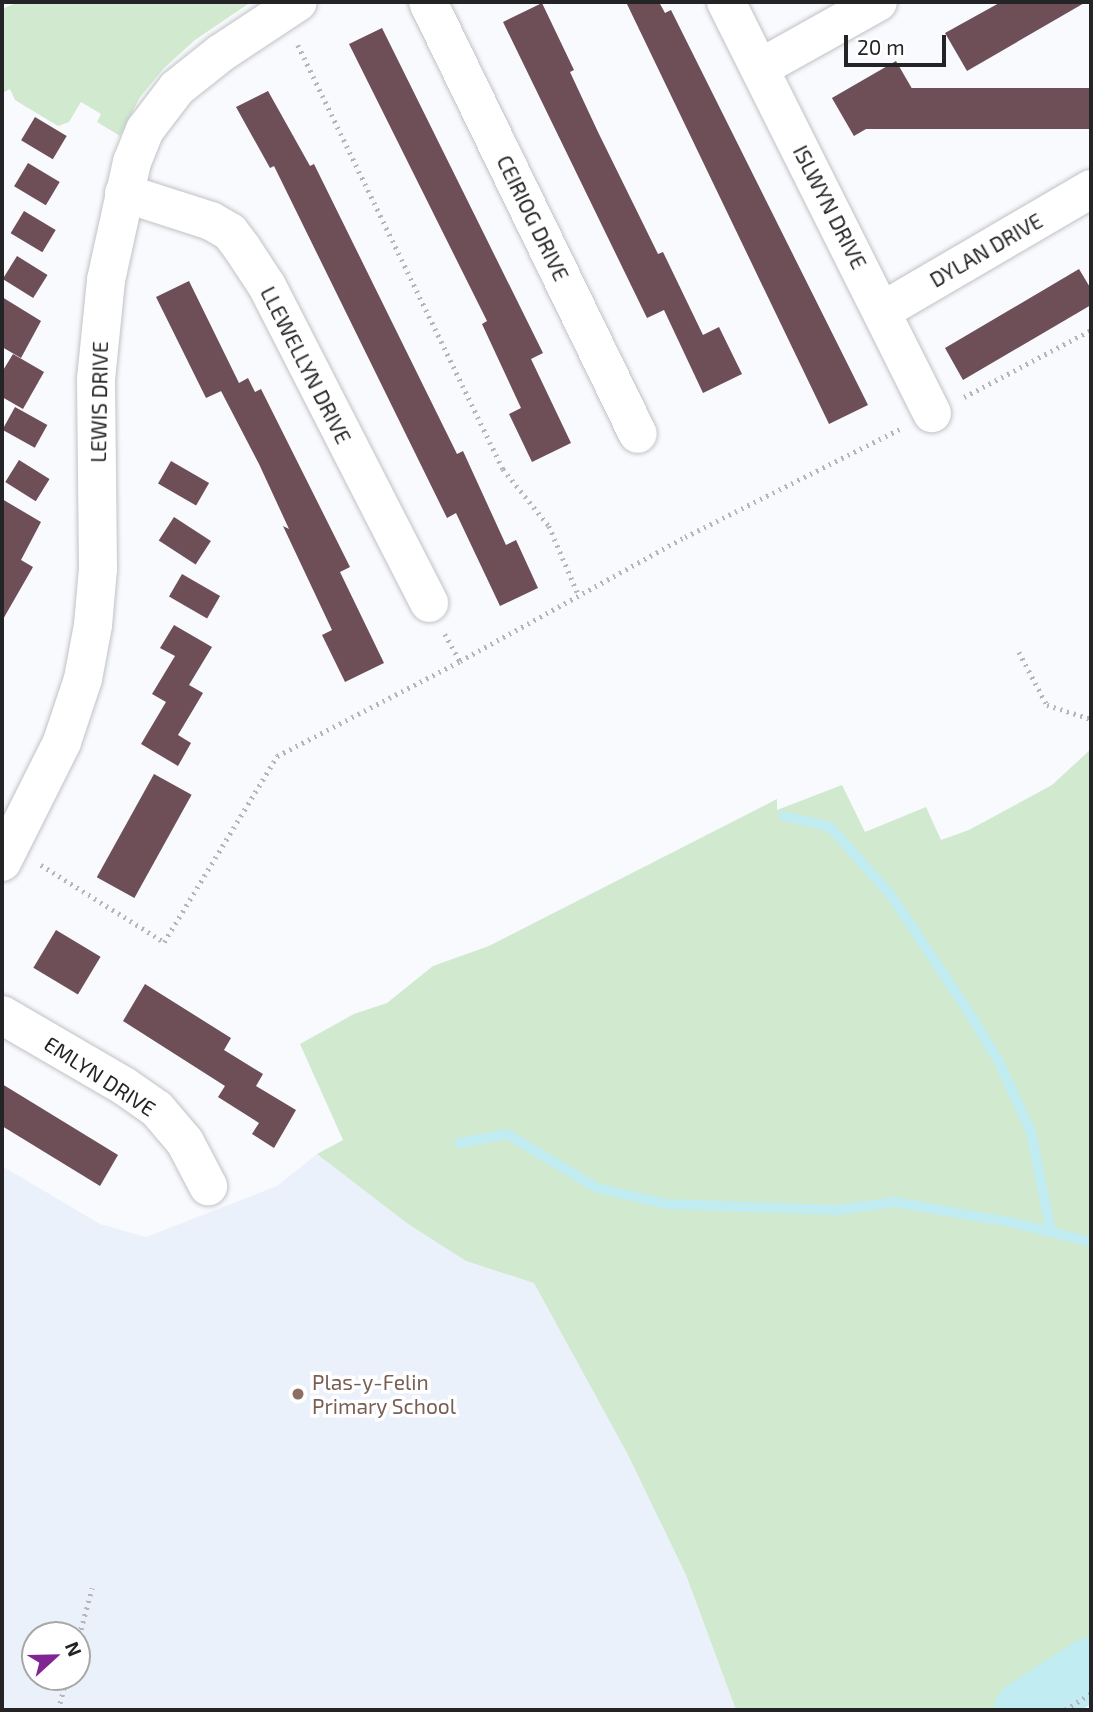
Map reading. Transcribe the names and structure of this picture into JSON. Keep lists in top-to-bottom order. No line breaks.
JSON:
{"streets":{"street":["ISLWYN DRIVE","CEIRIOG DRIVE","DYLAN DRIVE","LLEWELLYN DRIVE","LEWIS DRIVE","EMLYN DRIVE"]},"crossings":[["ISLWYN DRIVE","DYLAN DRIVE"],["LLEWELLYN DRIVE","LEWIS DRIVE"]],"places":["Plas-y-Felin Primary School"],"scale_bar":"20 m","north":"right"}
